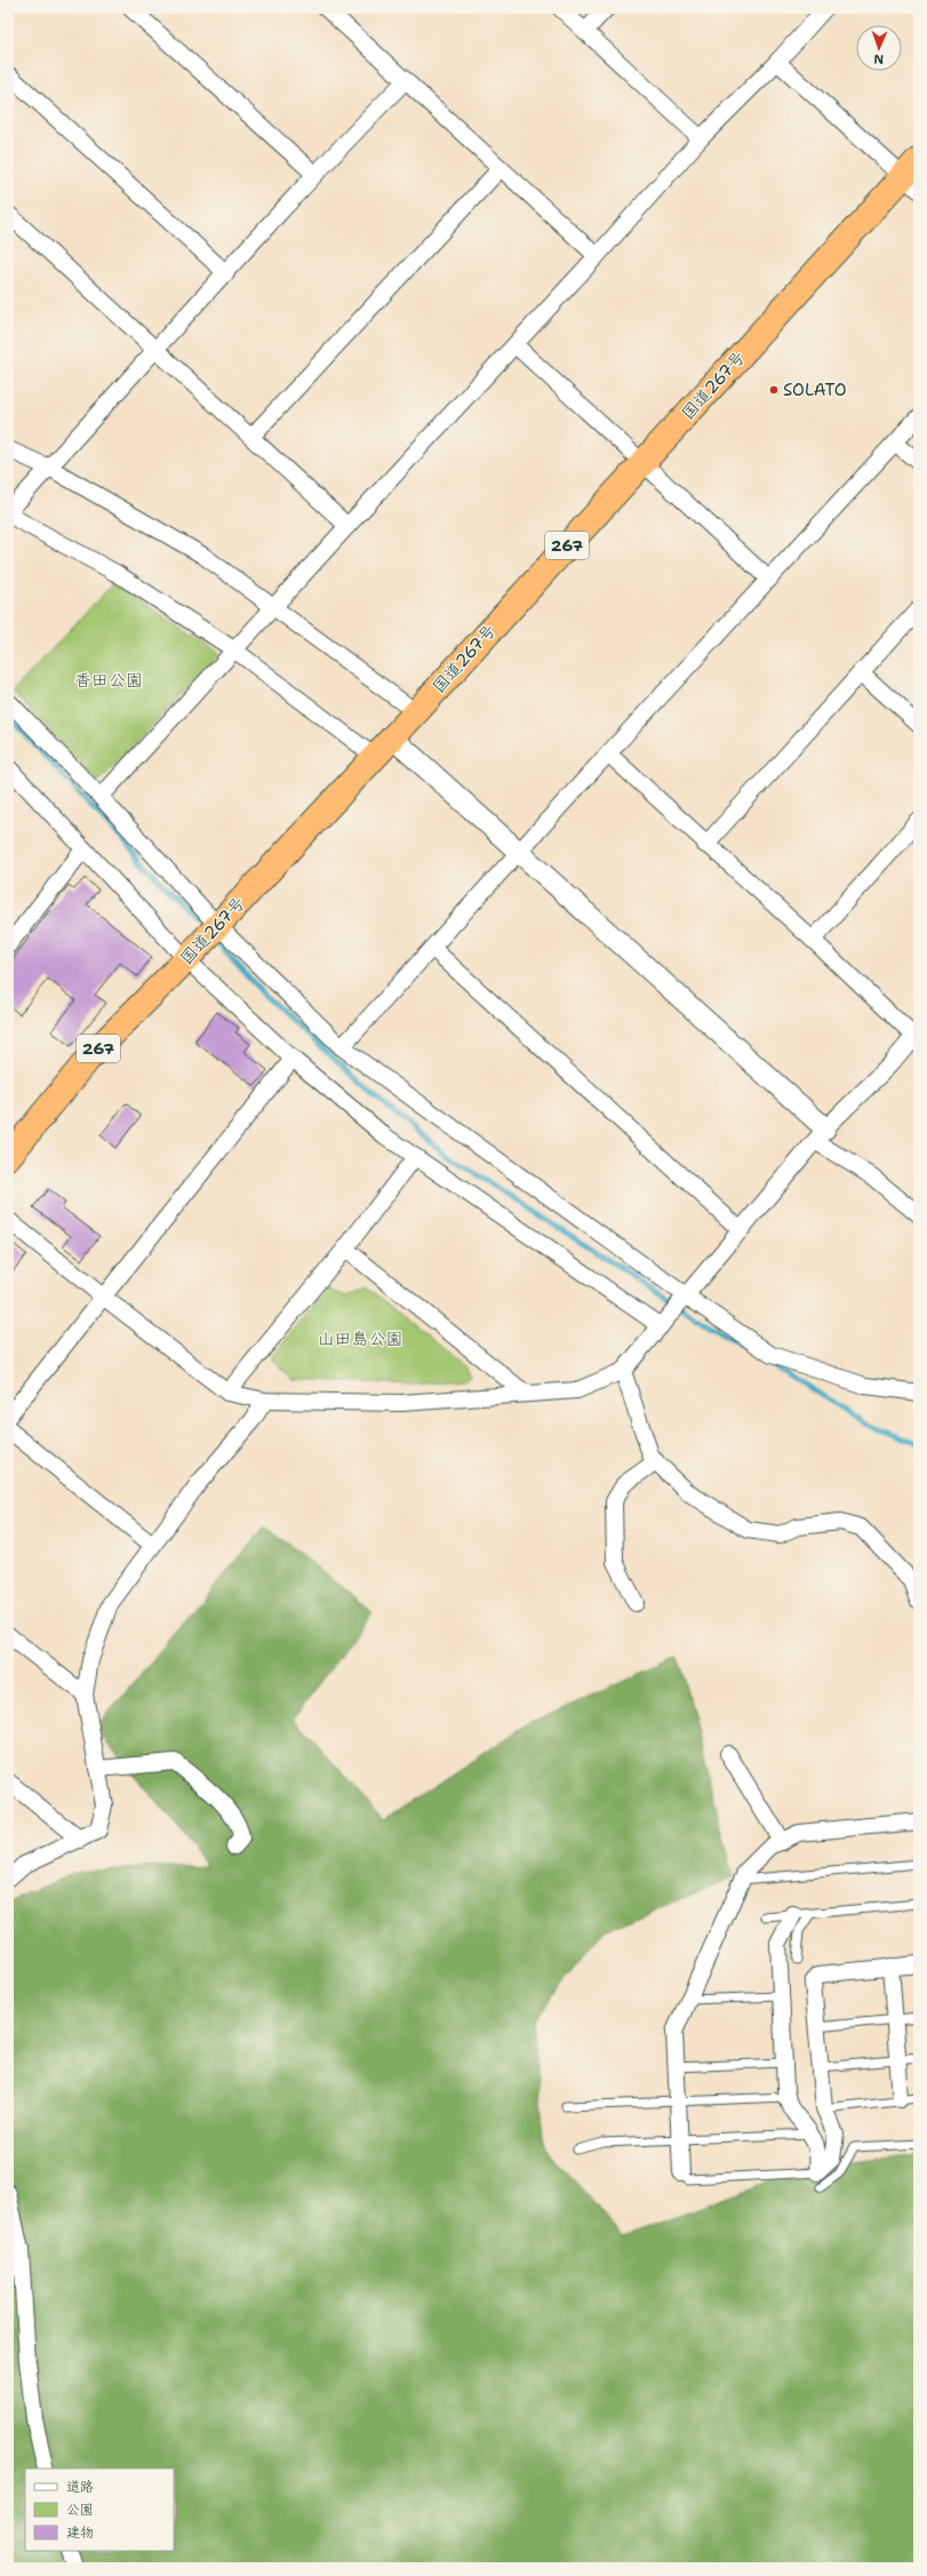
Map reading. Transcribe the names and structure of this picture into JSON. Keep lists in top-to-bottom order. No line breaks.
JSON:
{"streets":{"highway":["国道267号","267"]},"parks":["香田公園","山田島公園"],"places":["SOLATO"],"legend":["道路","公園","建物"],"north":"bottom"}
